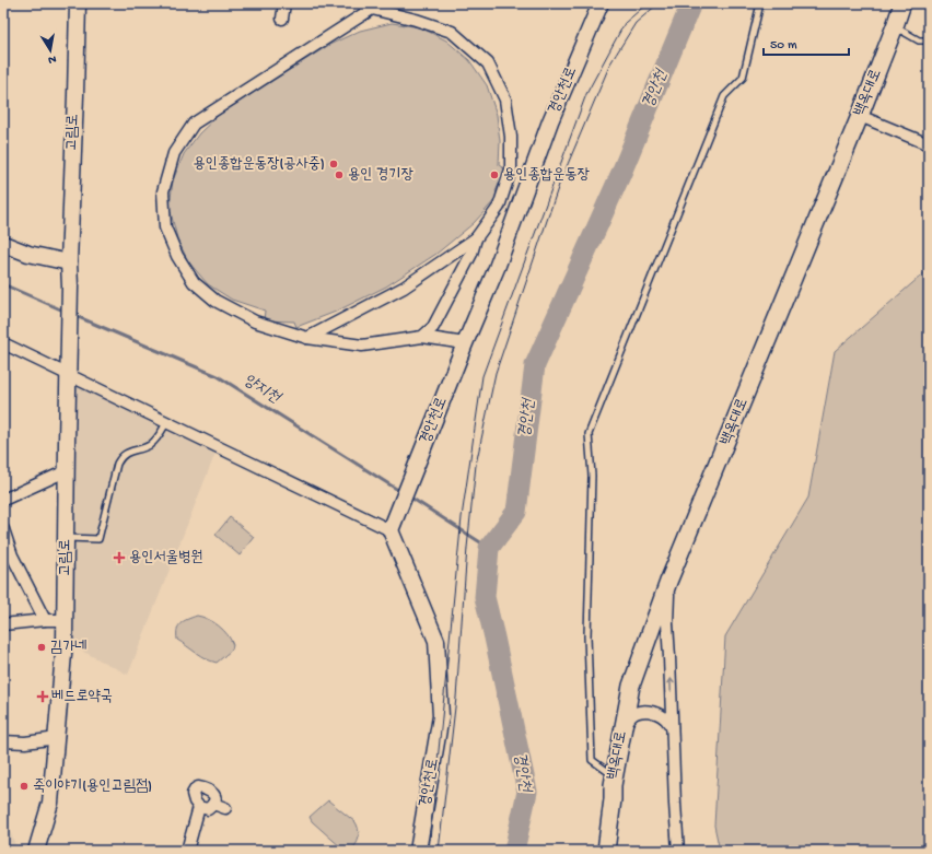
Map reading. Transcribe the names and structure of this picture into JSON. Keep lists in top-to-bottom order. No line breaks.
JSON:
{"streets":{"main road":["백옥대로"],"street":["경안천로","고림로"]},"water":["경안천","양지천"],"places":{"other":["용인종합운동장(공사중)","용인 경기장","용인종합운동장","김가네","죽이야기(용인고림점)"],"health":["용인서울병원","베드로약국"]},"scale_bar":"50 m","north":"bottom"}
